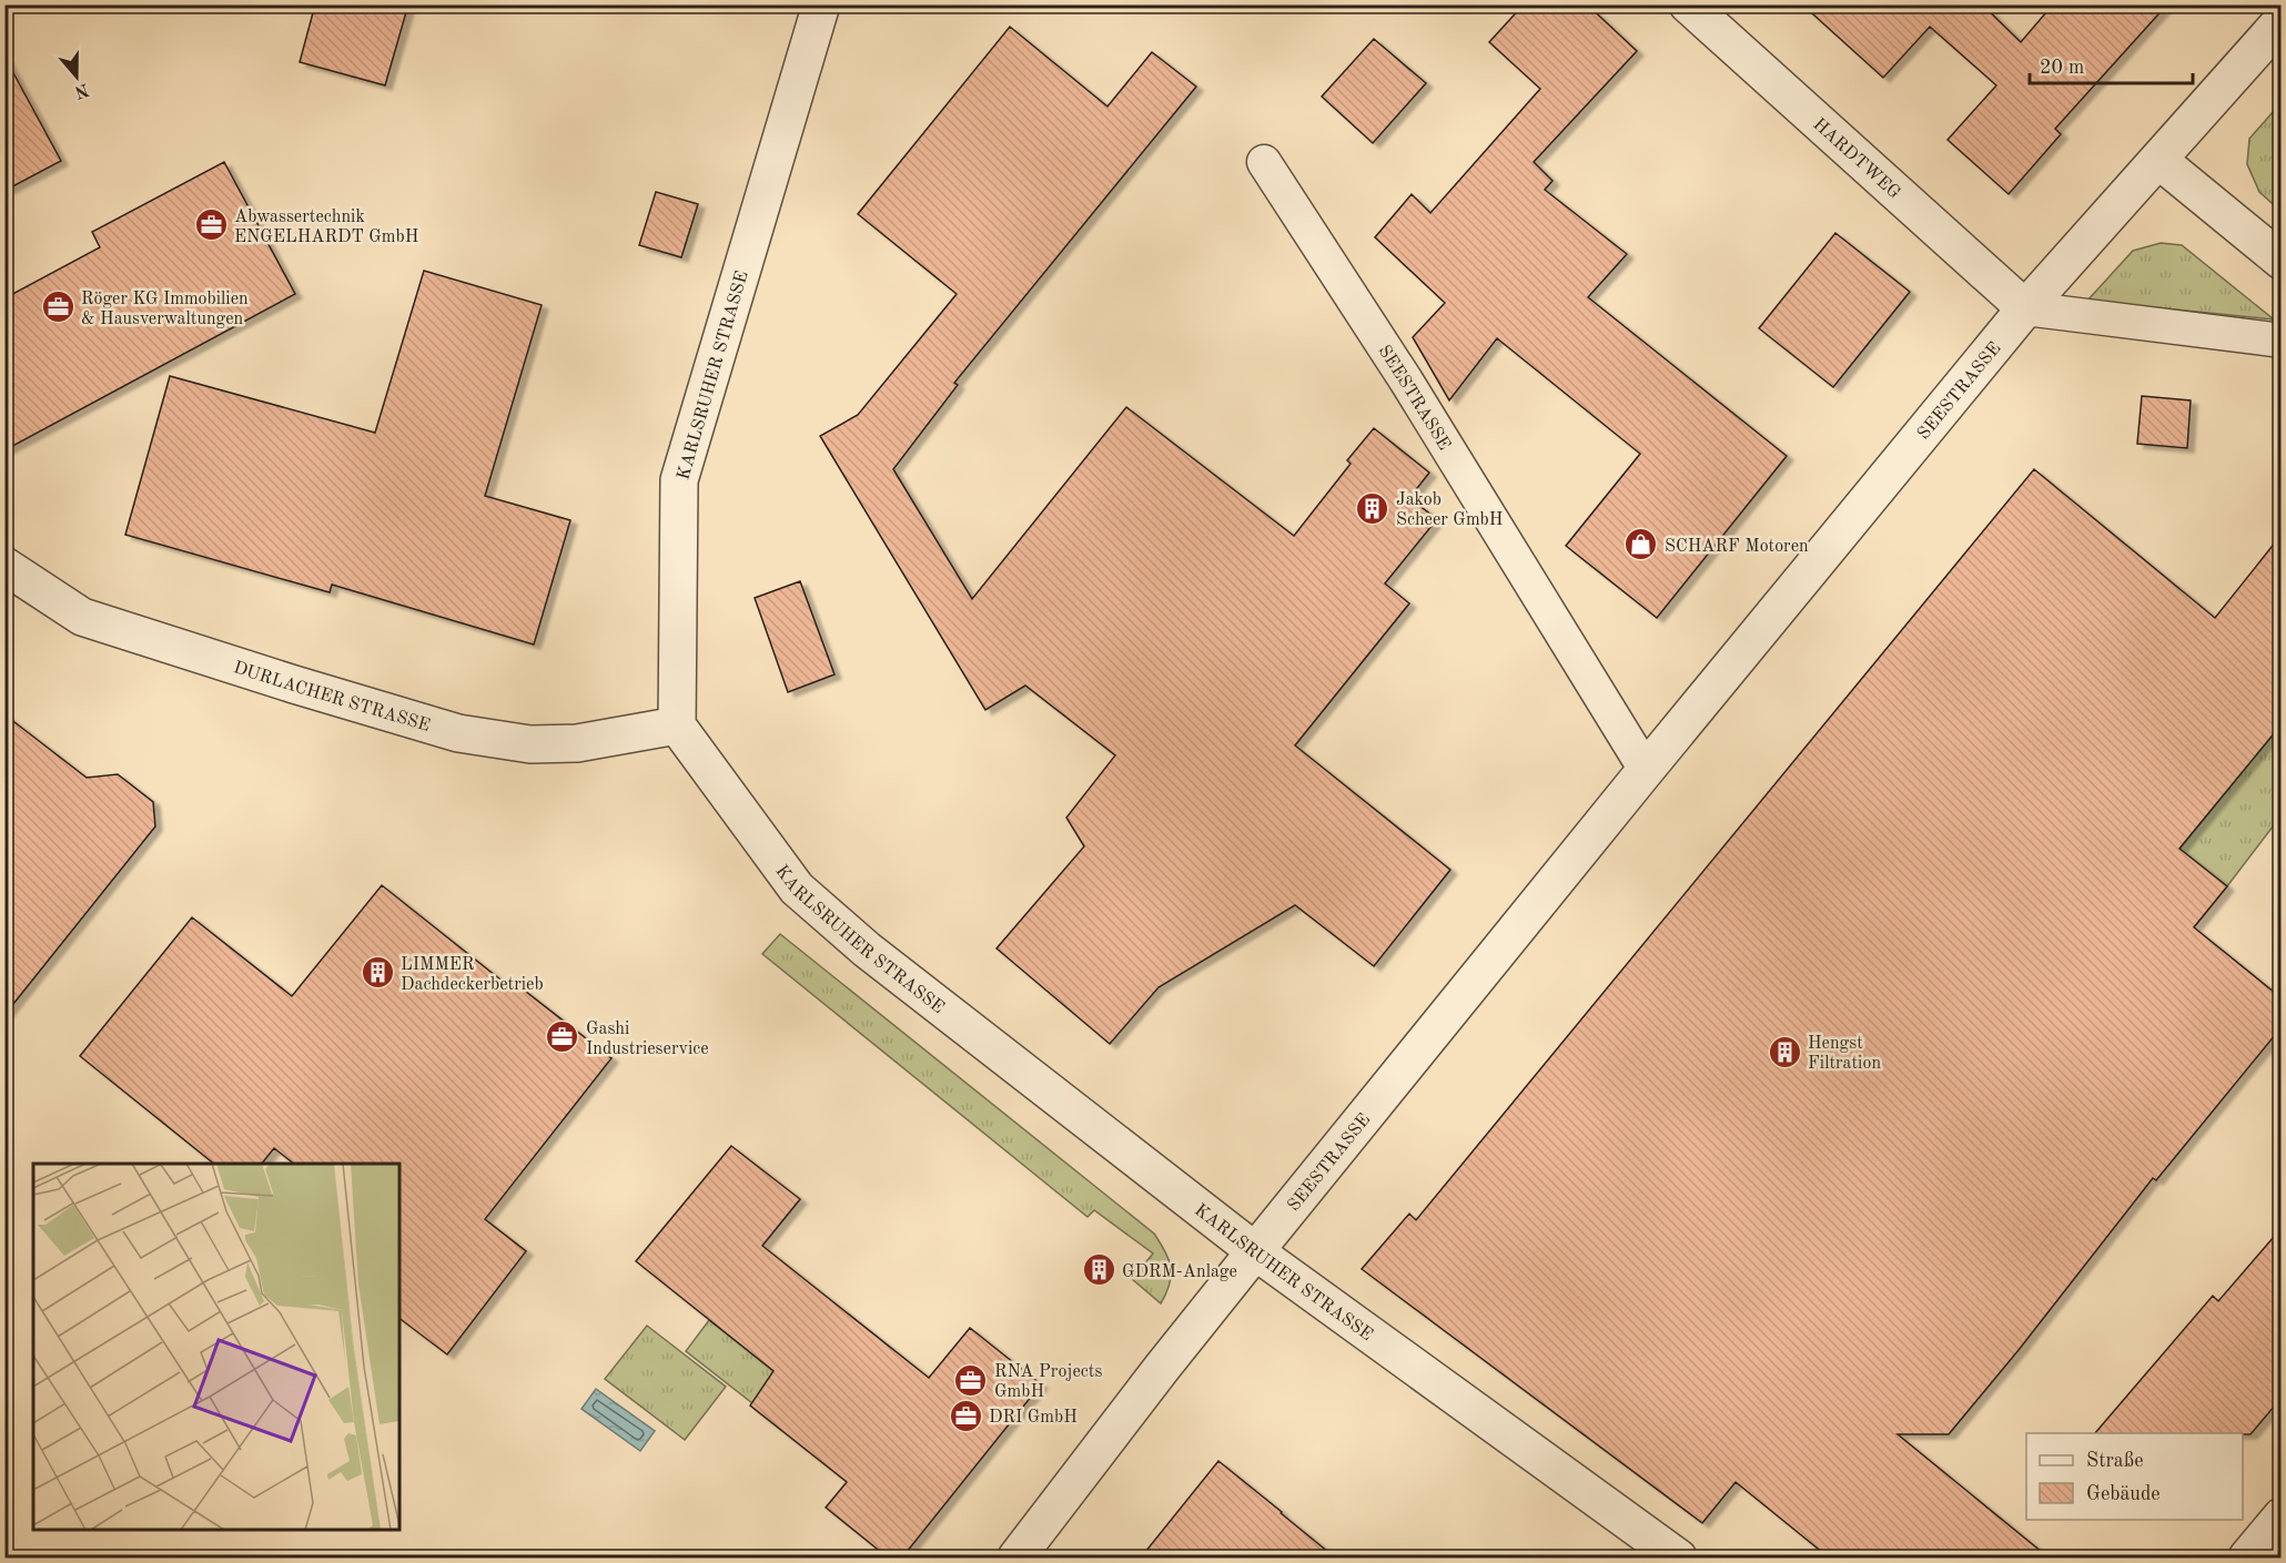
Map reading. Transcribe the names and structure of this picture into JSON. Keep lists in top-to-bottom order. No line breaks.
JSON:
{"streets":{"street":["HARDTWEG","KARLSRUHER STRASSE","SEESTRASSE","DURLACHER STRASSE"]},"crossings":[["HARDTWEG","SEESTRASSE"],["KARLSRUHER STRASSE","SEESTRASSE"],["KARLSRUHER STRASSE","DURLACHER STRASSE"]],"places":{"office":["Abwassertechnik ENGELHARDT GmbH","Röger KG Immobilien & Hausverwaltungen","Gashi Industrieservice","RNA Projects GmbH","DRI GmbH"],"building":["Jakob Scheer GmbH","LIMMER Dachdeckerbetrieb","Hengst Filtration","GDRM-Anlage"],"shop":["SCHARF Motoren"]},"legend":["Straße","Gebäude"],"scale_bar":"20 m","north":"bottom"}
